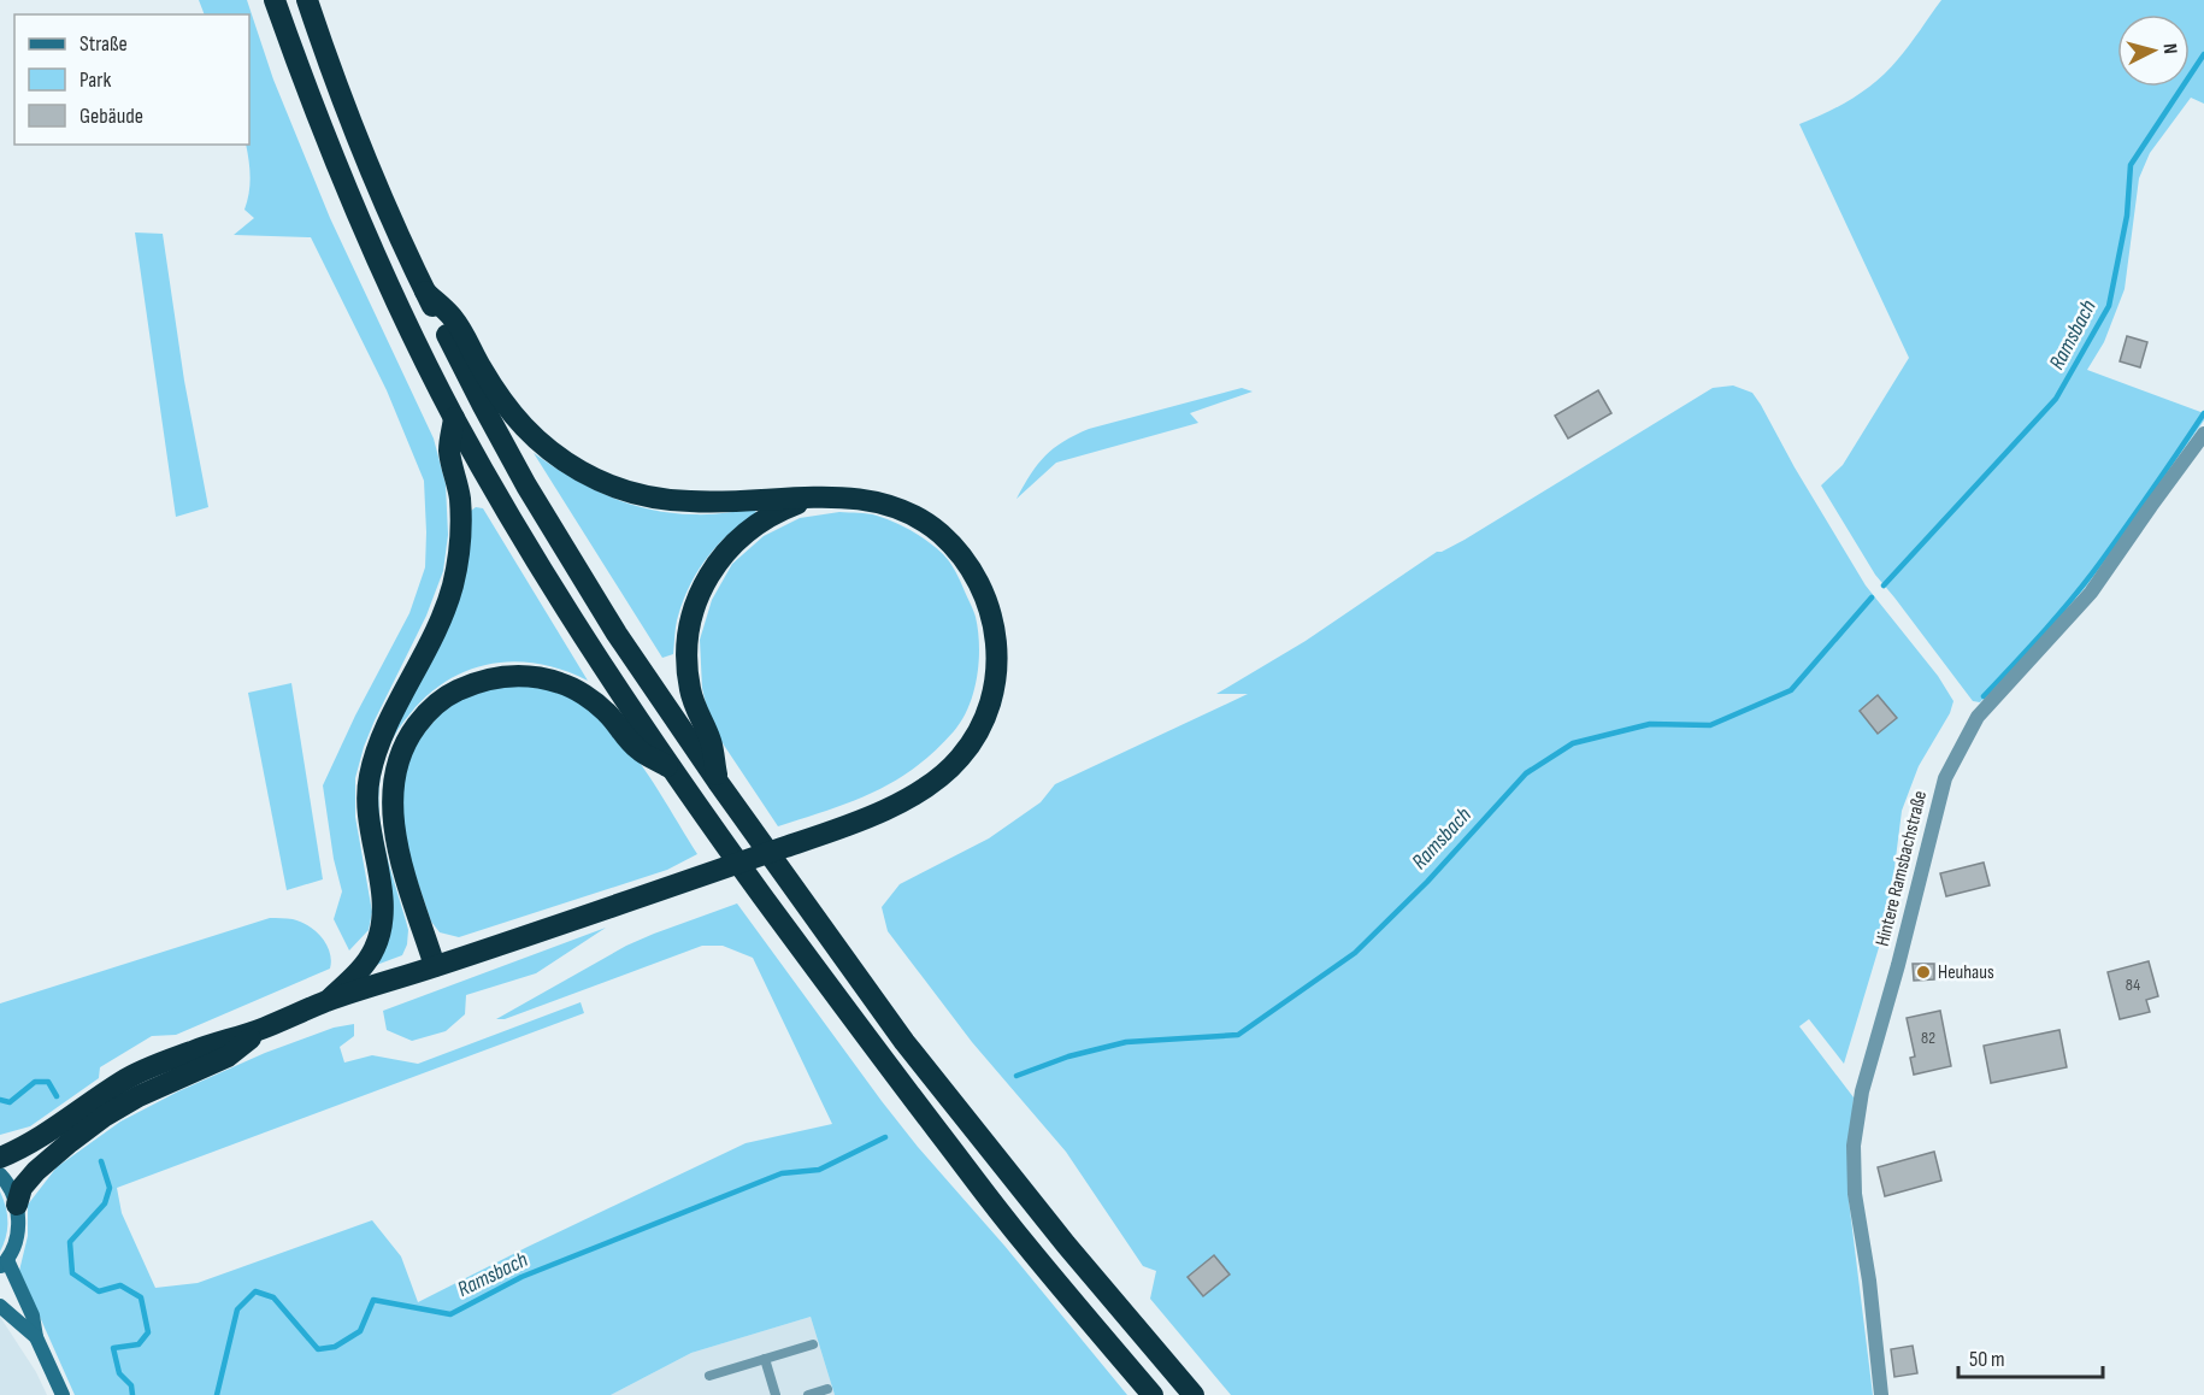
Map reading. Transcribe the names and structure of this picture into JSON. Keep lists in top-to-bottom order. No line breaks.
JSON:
{"streets":{"street":["Hintere Ramsbachstraße"]},"water":["Ramsbach"],"places":["Heuhaus"],"house_numbers":["84","82"],"legend":["Straße","Park","Gebäude"],"scale_bar":"50 m","north":"right"}
